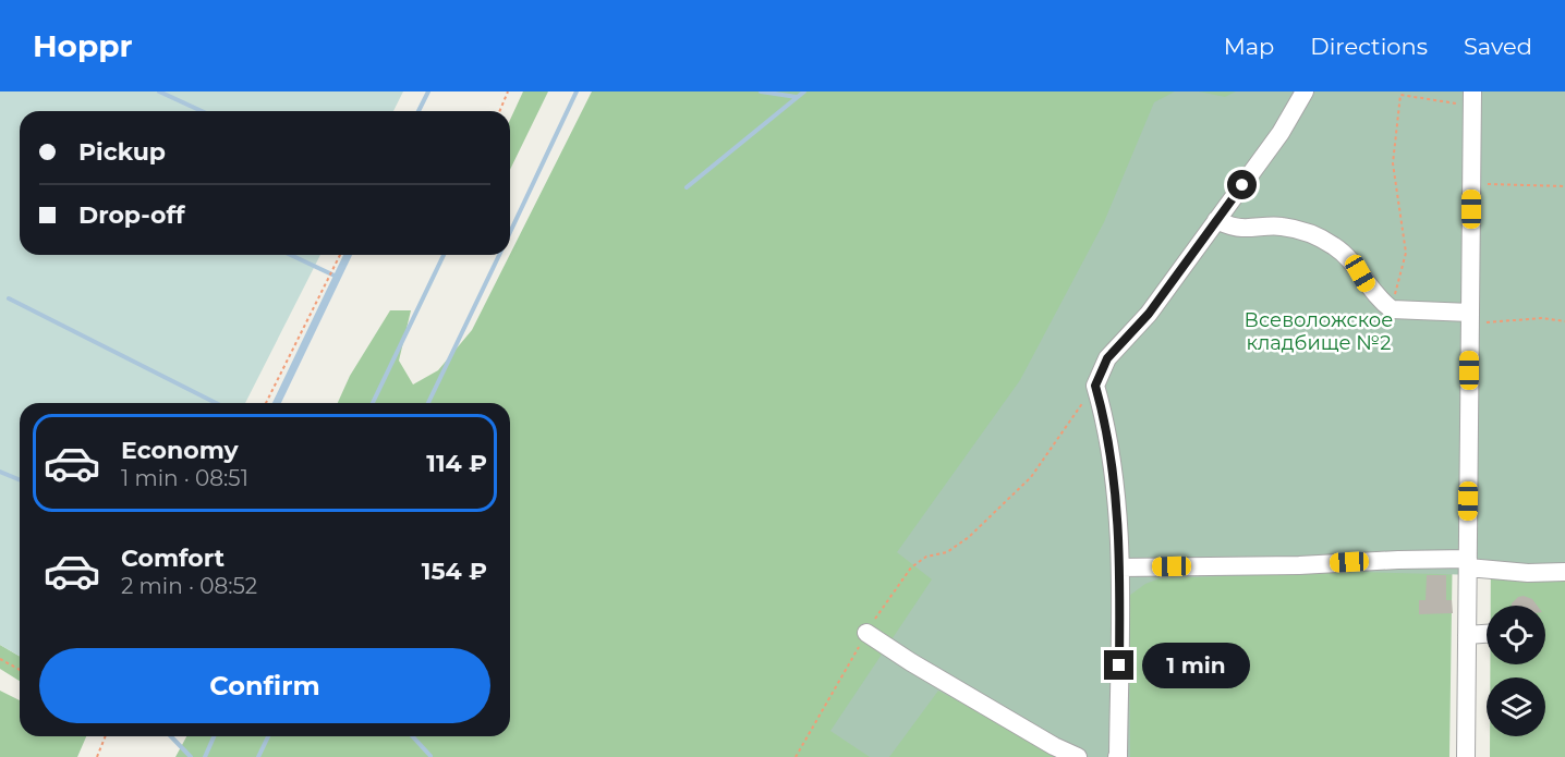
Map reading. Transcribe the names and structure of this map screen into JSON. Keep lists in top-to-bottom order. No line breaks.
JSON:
{"parks":["Всеволожское кладбище №2"],"page":{"header":"Hoppr","nav":["Map","Directions","Saved"],"banner":["Pickup","Drop-off"],"list":[{"name":"Economy","note":"1 min · 08:51","value":"114 ₽"},{"name":"Comfort","note":"2 min · 08:52","value":"154 ₽"}],"buttons":"Confirm","bubble":"1 min"}}
